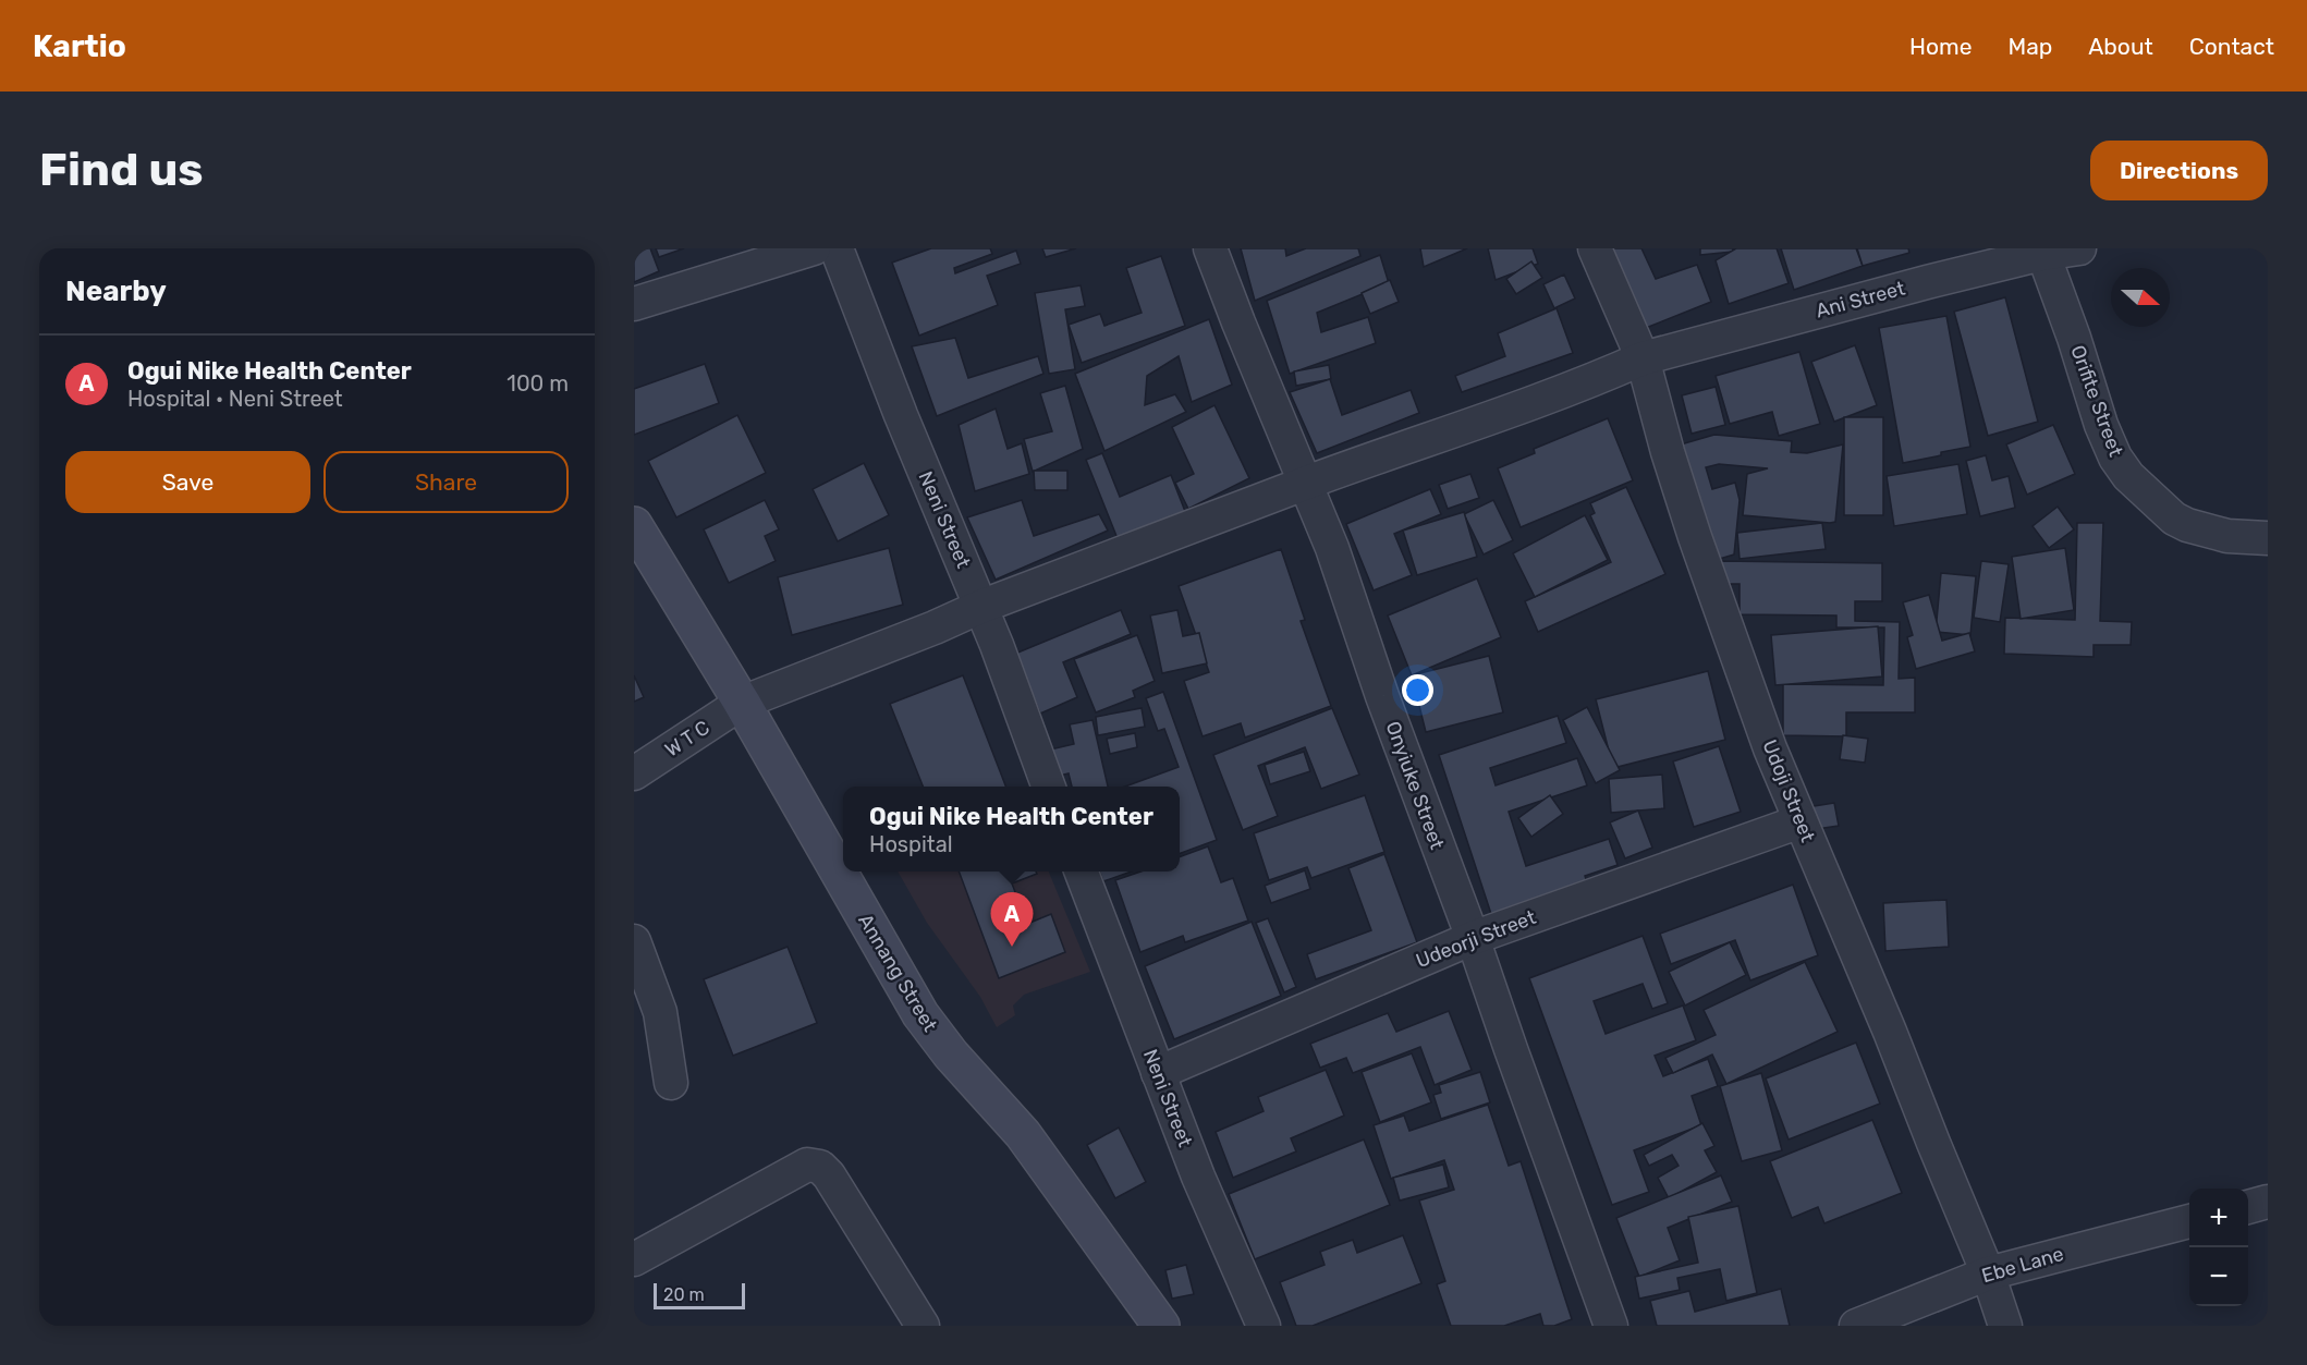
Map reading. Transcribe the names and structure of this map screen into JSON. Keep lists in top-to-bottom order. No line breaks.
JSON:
{"streets":{"main road":["Annang Street"],"street":["Ani Street","Orifite Street","Neni Street","W T C","Onyiuke Street","Udoji Street","Udeorji Street","Ebe Lane"]},"crossings":[["Ani Street","Orifite Street"],["Ani Street","W T C"],["Ani Street","Onyiuke Street"],["Ani Street","Udoji Street"],["Neni Street","W T C"],["Neni Street","Udeorji Street"],["W T C","Onyiuke Street"],["W T C","Annang Street"],["Onyiuke Street","Udeorji Street"],["Udoji Street","Udeorji Street"],["Udoji Street","Ebe Lane"]],"scale_bar":"20 m","north":"right","page":{"header":"Kartio","nav":["Home","Map","About","Contact"],"buttons":["Directions",["Save","Share"]],"title":"Find us","heading":"Nearby","list":[{"mark":"A","name":"Ogui Nike Health Center","note":"Hospital · Neni Street","value":"100 m"}],"popup":["Ogui Nike Health Center","Hospital"],"pins":"A","map_buttons":["+","−"],"scale":"20 m"}}
